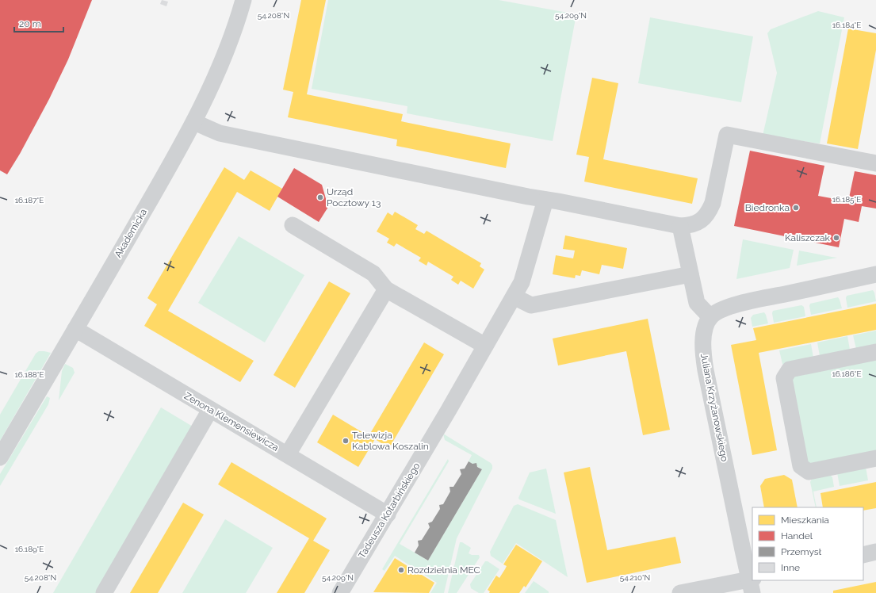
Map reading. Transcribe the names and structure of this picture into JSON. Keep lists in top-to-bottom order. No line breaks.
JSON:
{"streets":{"street":["Akademicka","Juliana Krzyżanowskiego","Zenona Klemensiewicza","Tadeusza Kotarbińskiego"]},"crossings":[["Akademicka","Zenona Klemensiewicza"],["Zenona Klemensiewicza","Tadeusza Kotarbińskiego"]],"places":["Urząd Pocztowy 13","Biedronka","Kaliszczak","Telewizja Kablowa Koszalin","Rozdzielnia MEC"],"legend":["Mieszkania","Handel","Przemysł","Inne"],"scale_bar":"20 m","coordinates":["54.208°N","54.209°N","16.184°E","16.185°E","16.187°E","16.186°E","16.188°E","16.189°E","54.210°N"]}
